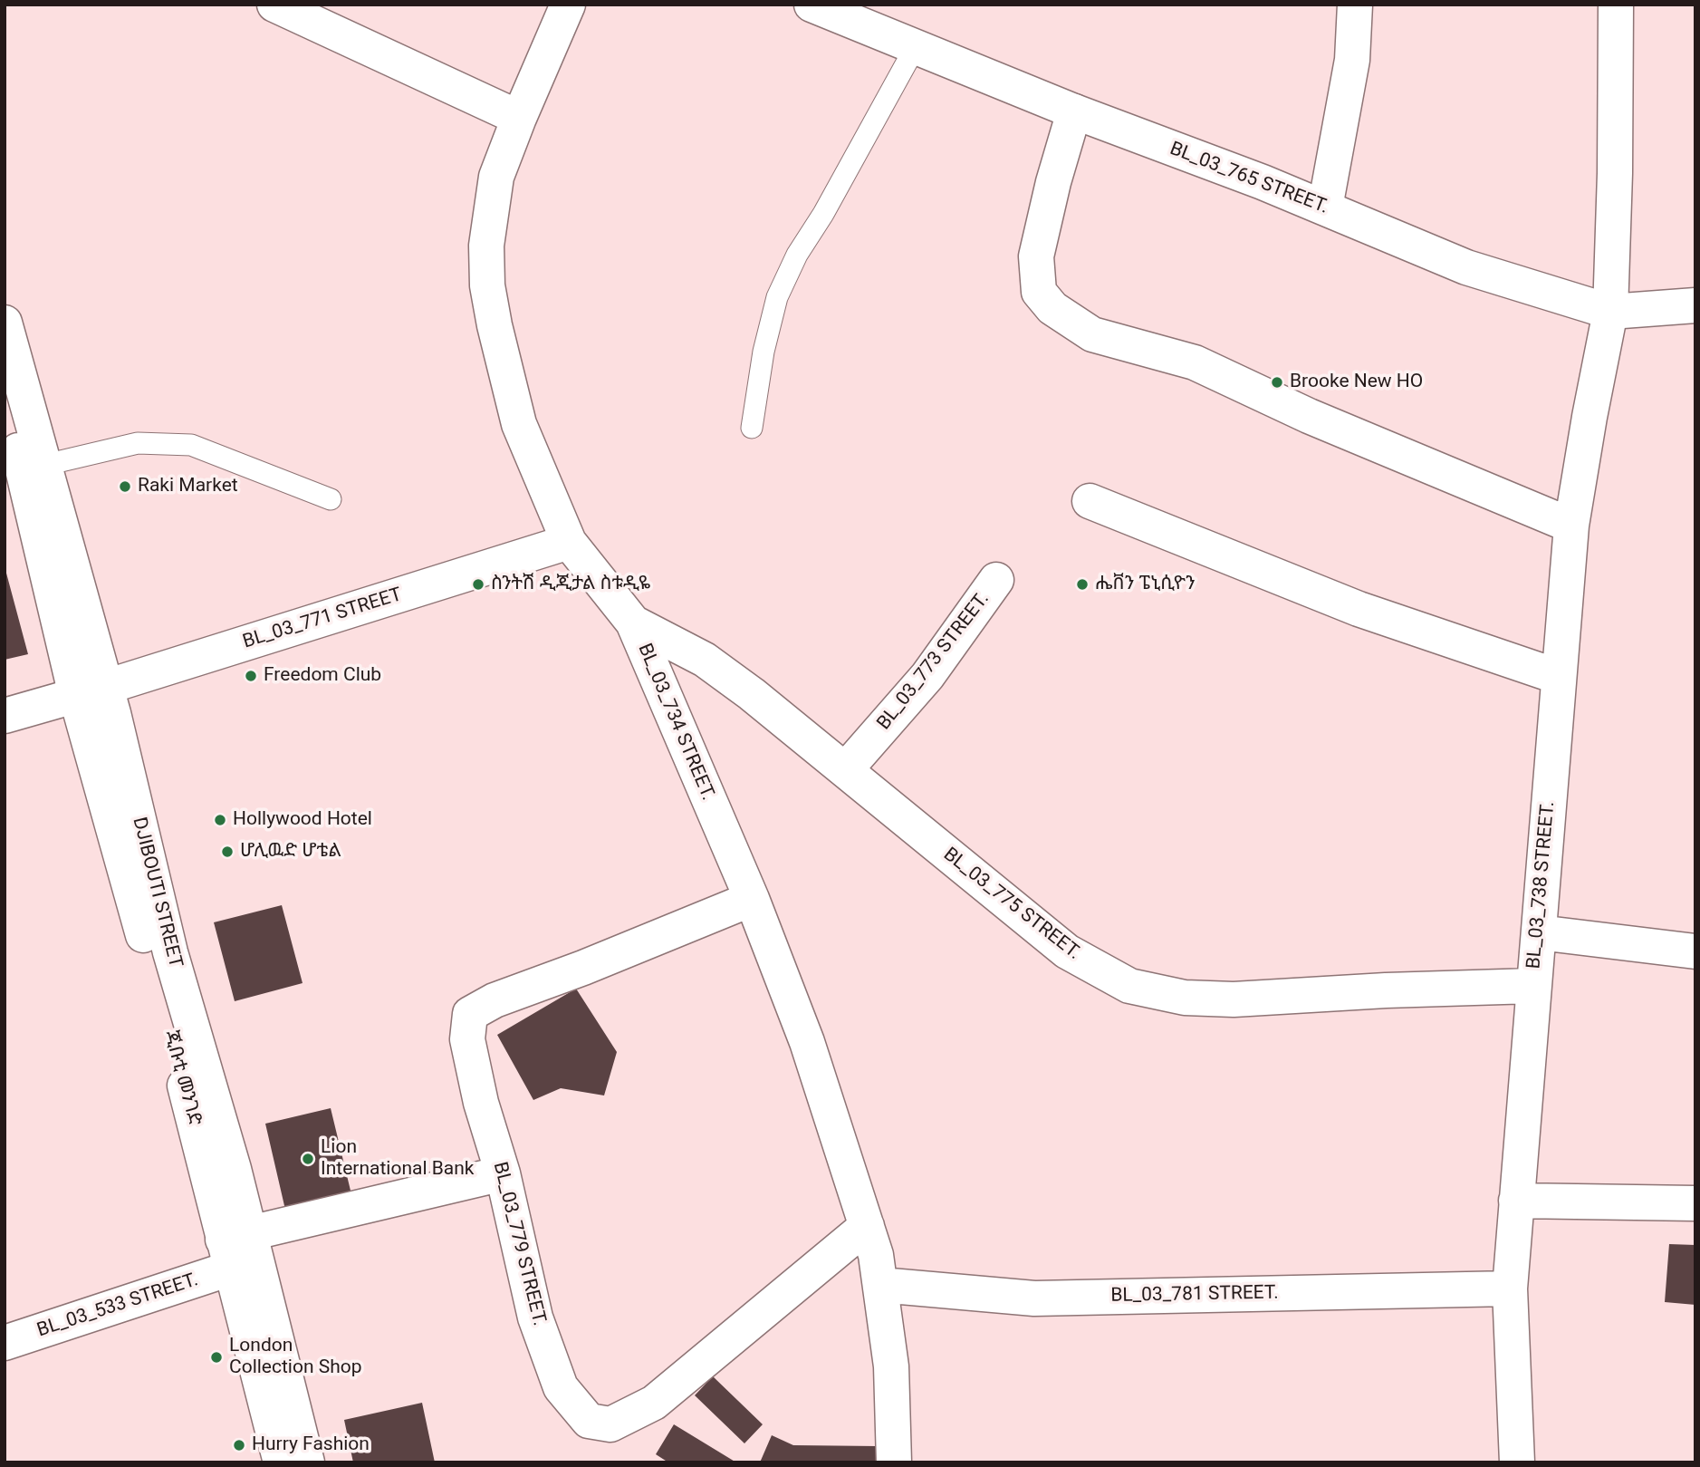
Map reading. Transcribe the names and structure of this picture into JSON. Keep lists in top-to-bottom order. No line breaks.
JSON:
{"streets":{"street":["BL_03_765 STREET.","BL_03_771 STREET","BL_03_773 STREET.","BL_03_734 STREET.","BL_03_738 STREET.","BL_03_775 STREET.","ጂቡቲ መንገድ","BL_03_779 STREET.","BL_03_781 STREET.","BL_03_533 STREET."]},"crossings":[["BL_03_765 STREET.","BL_03_738 STREET."],["BL_03_771 STREET","BL_03_734 STREET."],["BL_03_771 STREET","ጂቡቲ መንገድ"],["BL_03_773 STREET.","BL_03_775 STREET."],["BL_03_734 STREET.","BL_03_775 STREET."],["BL_03_734 STREET.","BL_03_779 STREET."],["BL_03_734 STREET.","BL_03_781 STREET."],["BL_03_738 STREET.","BL_03_775 STREET."],["BL_03_738 STREET.","BL_03_781 STREET."],["ጂቡቲ መንገድ","BL_03_533 STREET."],["BL_03_779 STREET.","BL_03_533 STREET."]],"places":["Brooke New HO","Raki Market","ስንትሽ ዲጂታል ስቱዲዬ","ሔቨን ፔኒሲዮን","Freedom Club","Hollywood Hotel","ሆሊዉድ ሆቴል","Lion International Bank","London Collection Shop","Hurry Fashion"]}
